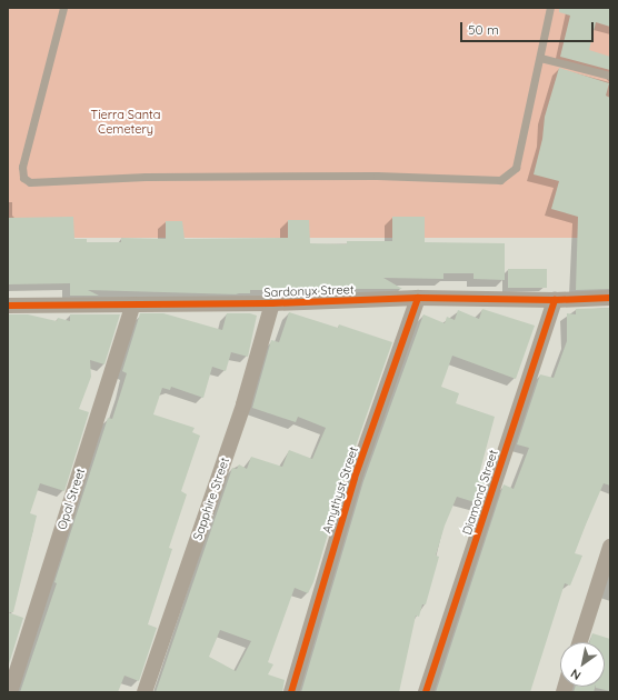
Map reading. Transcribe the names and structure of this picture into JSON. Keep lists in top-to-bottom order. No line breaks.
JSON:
{"streets":{"street":["Sardonyx Street","Amythyst Street","Diamond Street","Opal Street","Sapphire Street"]},"crossings":[["Sardonyx Street","Amythyst Street"],["Sardonyx Street","Diamond Street"],["Sardonyx Street","Opal Street"],["Sardonyx Street","Sapphire Street"]],"parks":["Tierra Santa Cemetery"],"scale_bar":"50 m","north":"bottom left"}
